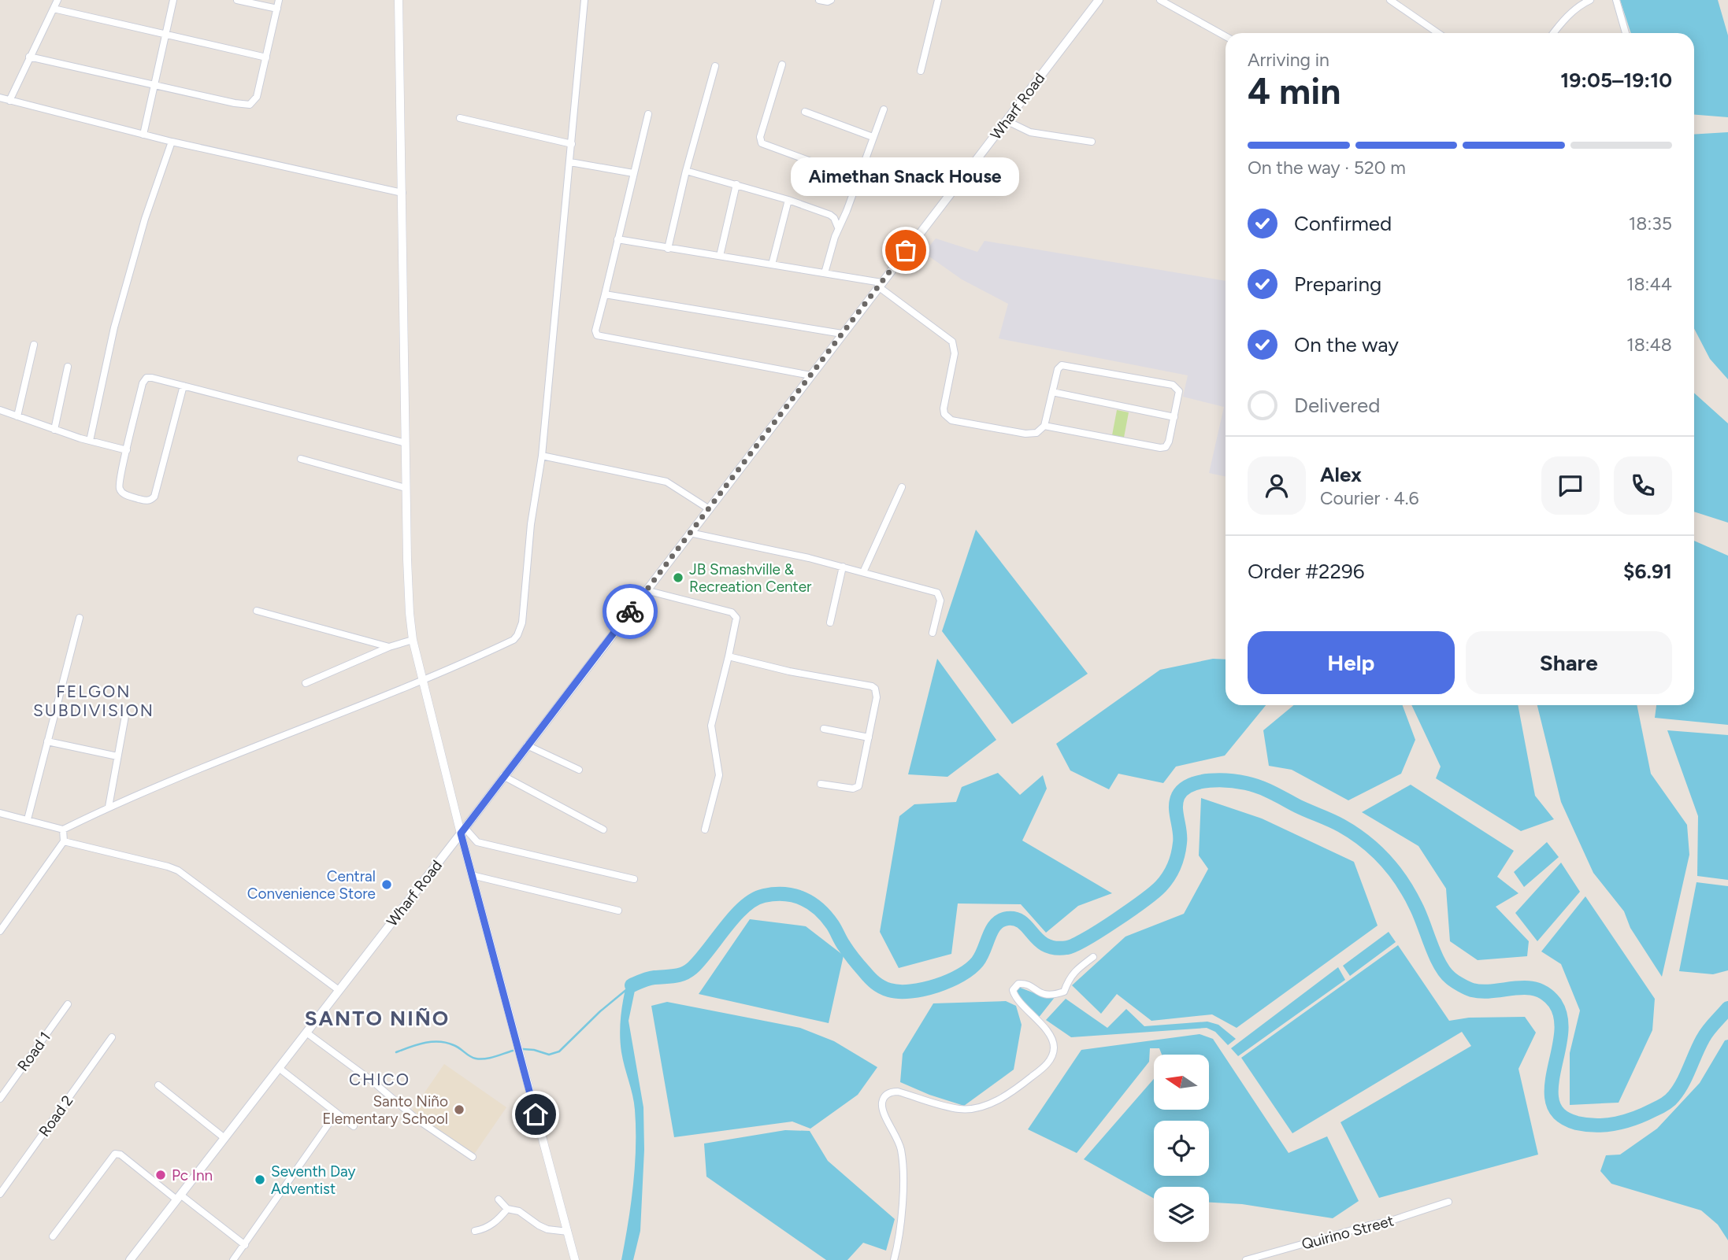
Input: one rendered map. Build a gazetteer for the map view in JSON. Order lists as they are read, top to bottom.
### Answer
{
  "streets": {
    "main road": ["Wharf Road"],
    "street": ["Road 1", "Road 2", "Quirino Street"]
  },
  "districts": ["FELGON SUBDIVISION", "SANTO NIÑO", "CHICO"],
  "places": [
    "Aimethan Snack House",
    "JB Smashville & Recreation Center",
    "Central Convenience Store",
    "Santo Niño Elementary School",
    "Pc Inn",
    "Seventh Day Adventist"
  ],
  "north": "left",
  "page": {
    "heading": ["4 min", "Arriving in", "19:05–19:10"],
    "panel": [
      "Alex",
      "Courier · 4.6",
      "Order #2296",
      "$6.91"
    ],
    "bar": "On the way · 520 m",
    "bubble": "Aimethan Snack House",
    "list": [
      ["Confirmed", "18:35"],
      ["Preparing", "18:44"],
      ["On the way", "18:48"],
      "Delivered"
    ],
    "buttons": ["Help", "Share"]
  }
}
